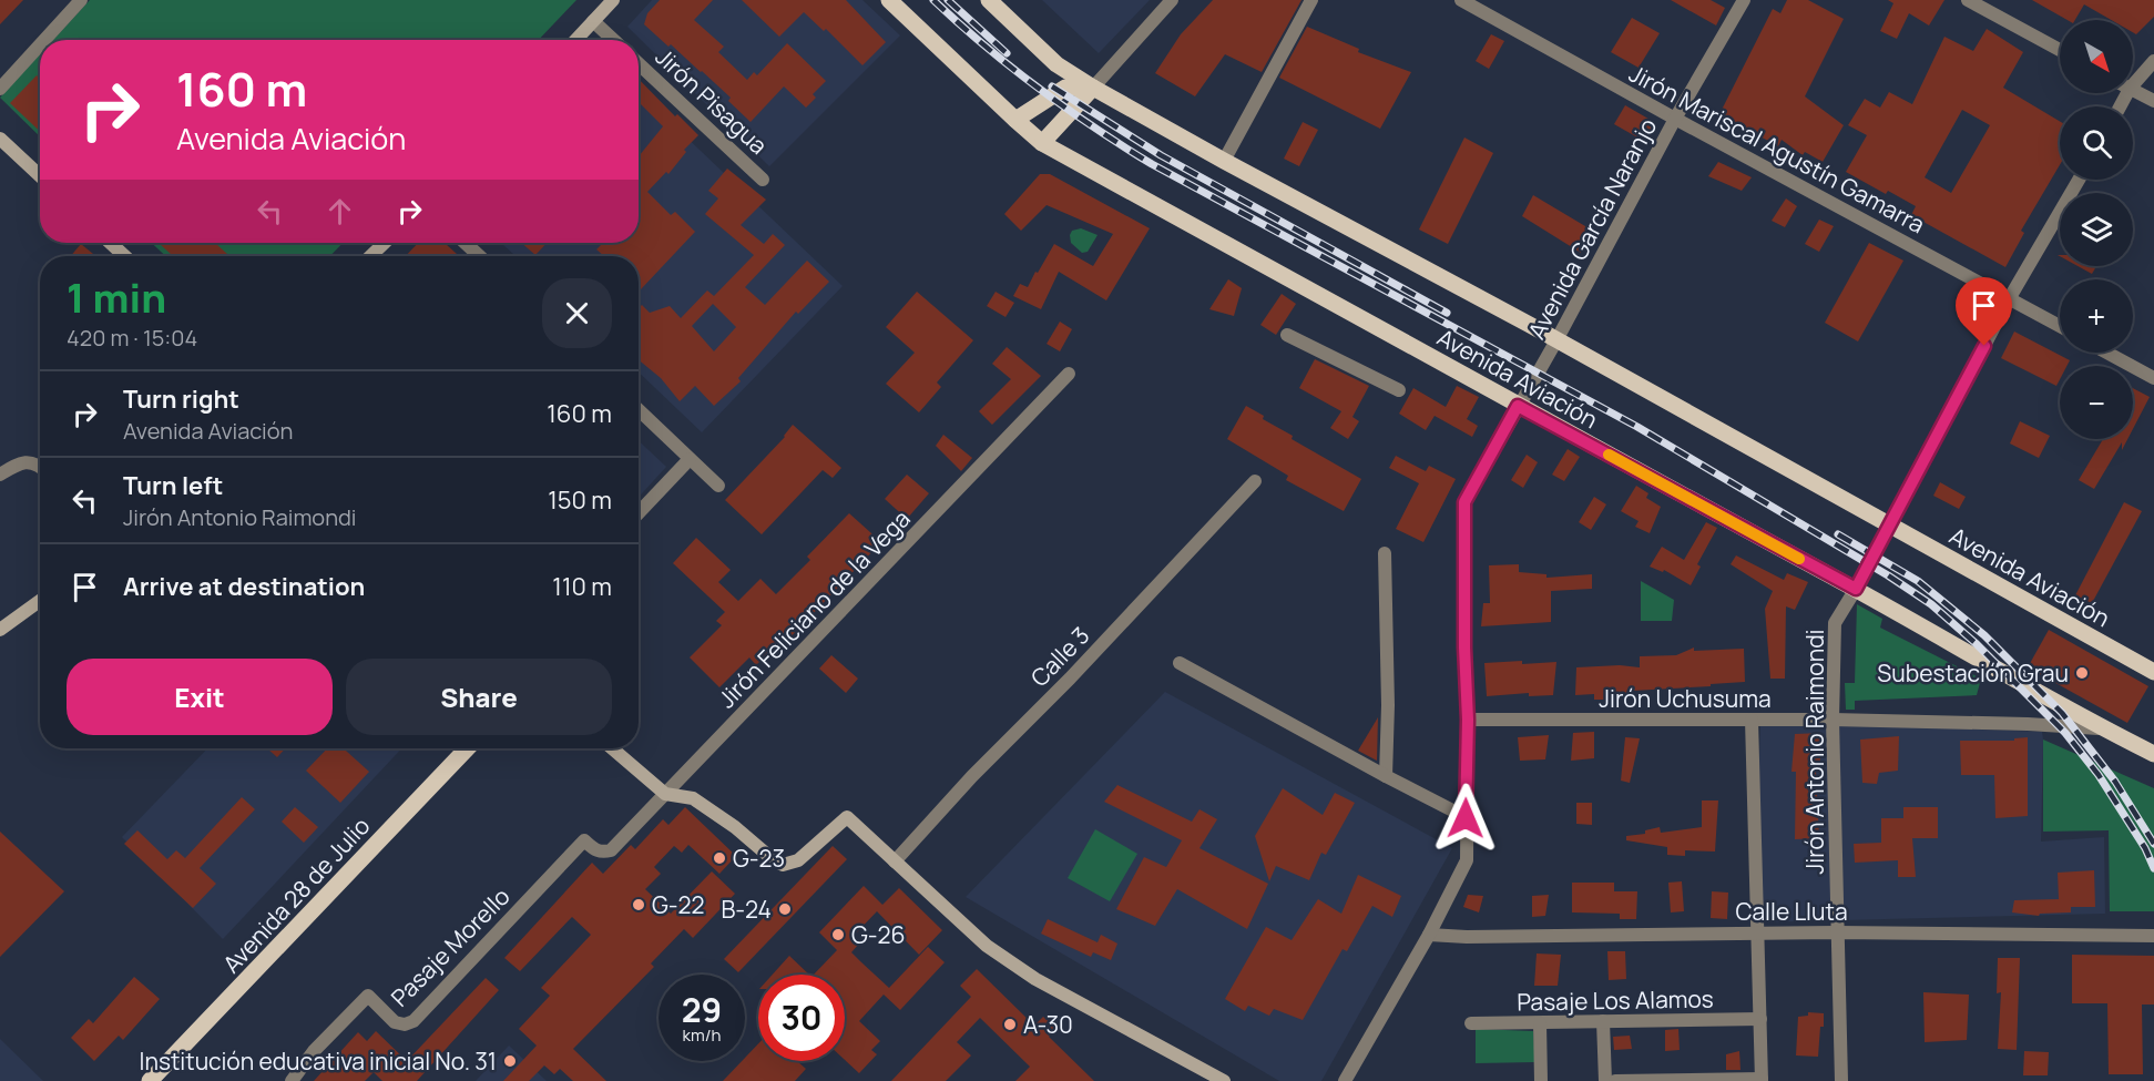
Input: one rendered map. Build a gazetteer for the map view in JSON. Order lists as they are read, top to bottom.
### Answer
{
  "streets": {
    "main road": ["Avenida Aviación", "Avenida 28 de Julio"],
    "street": [
      "Jirón Pisagua",
      "Jirón Mariscal Agustín Gamarra",
      "Avenida García Naranjo",
      "Jirón Feliciano de la Vega",
      "Calle 3",
      "Jirón Uchusuma",
      "Jirón Antonio Raimondi",
      "Calle Lluta",
      "Pasaje Morello",
      "Pasaje Los Alamos"
    ]
  },
  "crossings": [
    ["Jirón Mariscal Agustín Gamarra", "Avenida García Naranjo"],
    ["Jirón Mariscal Agustín Gamarra", "Jirón Antonio Raimondi"],
    ["Avenida García Naranjo", "Avenida Aviación"],
    ["Avenida García Naranjo", "Jirón Uchusuma"],
    ["Avenida García Naranjo", "Calle Lluta"],
    ["Avenida Aviación", "Jirón Uchusuma"],
    ["Avenida Aviación", "Jirón Antonio Raimondi"],
    ["Jirón Feliciano de la Vega", "Pasaje Morello"],
    ["Jirón Uchusuma", "Jirón Antonio Raimondi"],
    ["Jirón Antonio Raimondi", "Calle Lluta"]
  ],
  "places": [
    "Subestación Grau",
    "G-23",
    "G-22",
    "B-24",
    "G-26",
    "A-30",
    "Institución educativa inicial No. 31"
  ],
  "north": "bottom right",
  "page": {
    "map_buttons": ["+", "−"],
    "turn": ["160 m", "Avenida Aviación"],
    "heading": ["1 min", "420 m · 15:04"],
    "list": [
      {
        "name": "Turn right",
        "note": "Avenida Aviación",
        "value": "160 m"
      },
      {
        "name": "Turn left",
        "note": "Jirón Antonio Raimondi",
        "value": "150 m"
      },
      {
        "name": "Arrive at destination",
        "value": "110 m"
      }
    ],
    "buttons": ["Exit", "Share"],
    "speed": "29 km/h",
    "limit": "30"
  }
}
